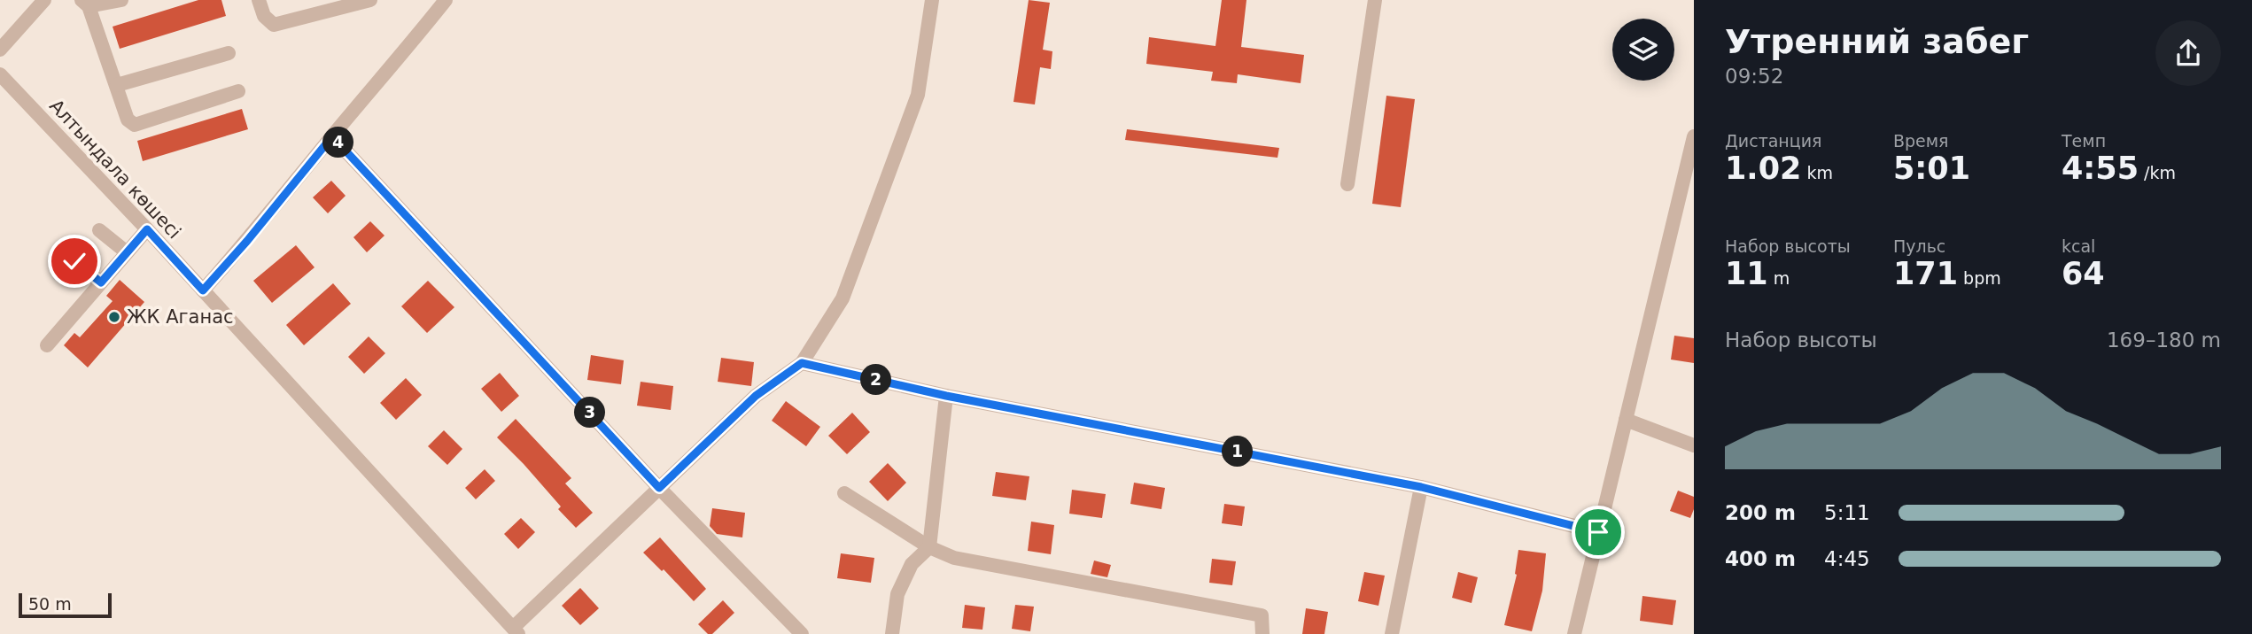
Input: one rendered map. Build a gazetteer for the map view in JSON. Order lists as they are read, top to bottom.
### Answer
{
  "streets": {
    "street": ["Алтындала көшесі"]
  },
  "places": ["ЖК Аганас"],
  "scale_bar": "50 m",
  "page": {
    "heading": ["Утренний забег", "09:52"],
    "stats": [
      ["Дистанция", "1.02 km"],
      ["Время", "5:01"],
      ["Темп", "4:55 /km"],
      ["Набор высоты", "11 m"],
      ["Пульс", "171 bpm"],
      ["kcal", "64"]
    ],
    "pins": [
      "4",
      "2",
      "3",
      "1"
    ],
    "chart": ["Набор высоты", "169–180 m"],
    "list": [
      {
        "name": "200 m",
        "note": "5:11"
      },
      {
        "name": "400 m",
        "note": "4:45"
      }
    ],
    "scale": "50 m"
  }
}
